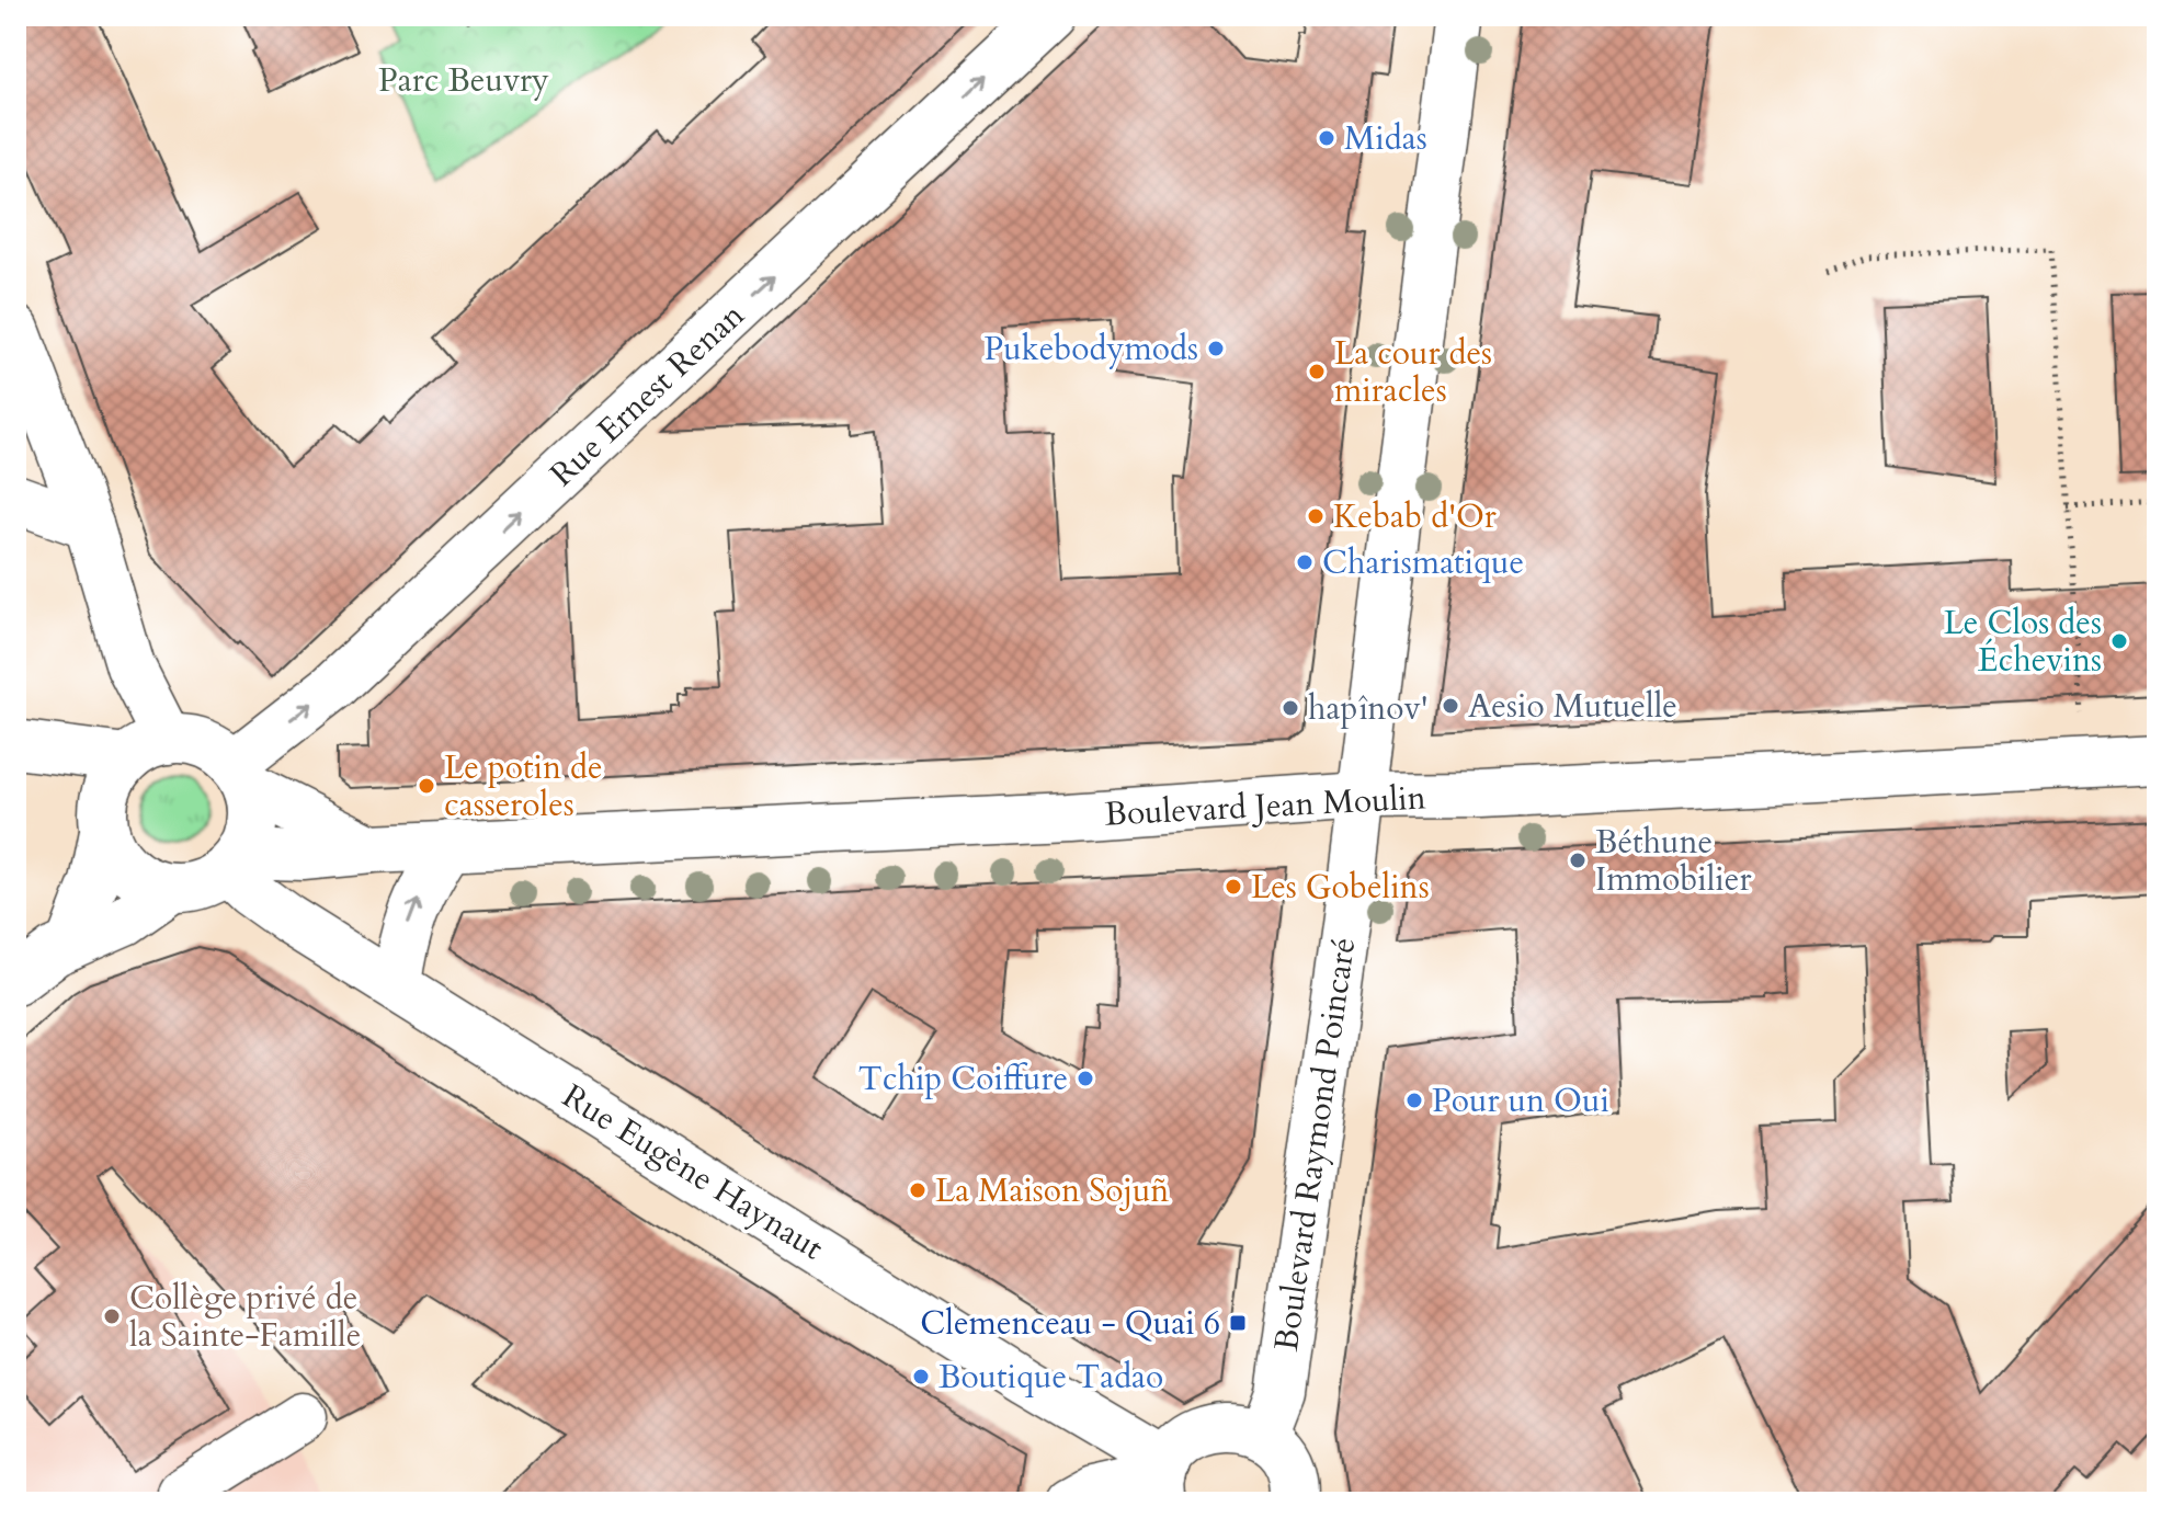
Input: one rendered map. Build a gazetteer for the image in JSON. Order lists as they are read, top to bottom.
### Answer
{
  "streets": {
    "street": [
      "Rue Ernest Renan",
      "Boulevard Jean Moulin",
      "Boulevard Raymond Poincaré",
      "Rue Eugène Haynaut"
    ]
  },
  "crossings": [
    ["Rue Ernest Renan", "Boulevard Jean Moulin"],
    ["Rue Ernest Renan", "Rue Eugène Haynaut"],
    ["Boulevard Jean Moulin", "Boulevard Raymond Poincaré"],
    ["Boulevard Jean Moulin", "Rue Eugène Haynaut"]
  ],
  "one_way": ["Rue Ernest Renan"],
  "parks": ["Parc Beuvry"],
  "places": {
    "other": [
      "Midas",
      "Pukebodymods",
      "La cour des miracles",
      "Kebab d'Or",
      "Charismatique",
      "Le Clos des Échevins",
      "Aesio Mutuelle",
      "hapînov'",
      "Le potin de casseroles",
      "Béthune Immobilier",
      "Les Gobelins",
      "Tchip Coiffure",
      "Pour un Oui",
      "La Maison Sojuñ",
      "Collège privé de la Sainte-Famille",
      "Boutique Tadao"
    ],
    "transit": ["Clemenceau - Quai 6"]
  }
}
